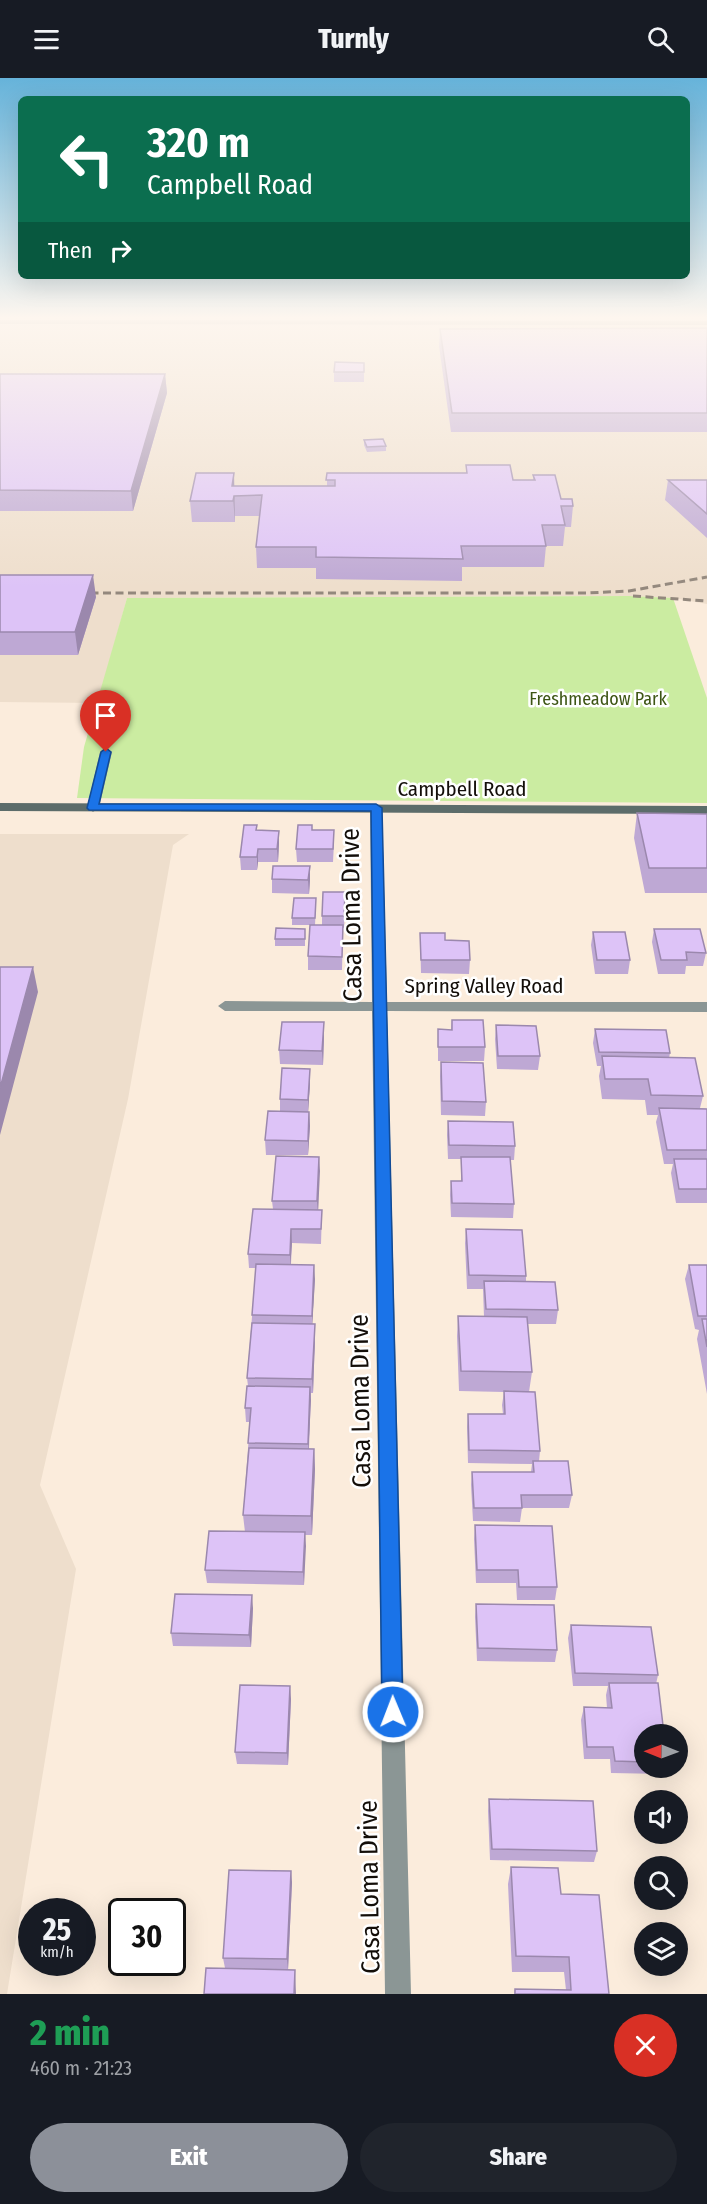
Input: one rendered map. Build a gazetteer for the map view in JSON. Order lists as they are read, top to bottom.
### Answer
{
  "streets": {
    "main road": ["Campbell Road"],
    "street": ["Casa Loma Drive", "Spring Valley Road"]
  },
  "crossings": [
    ["Campbell Road", "Casa Loma Drive"],
    ["Casa Loma Drive", "Spring Valley Road"]
  ],
  "parks": ["Freshmeadow Park"],
  "north": "left",
  "page": {
    "header": "Turnly",
    "turn": ["320 m", "Campbell Road"],
    "then": "Then",
    "speed": "25 km/h",
    "limit": "30",
    "heading": ["2 min", "460 m · 21:23"],
    "buttons": ["Exit", "Share"]
  }
}
